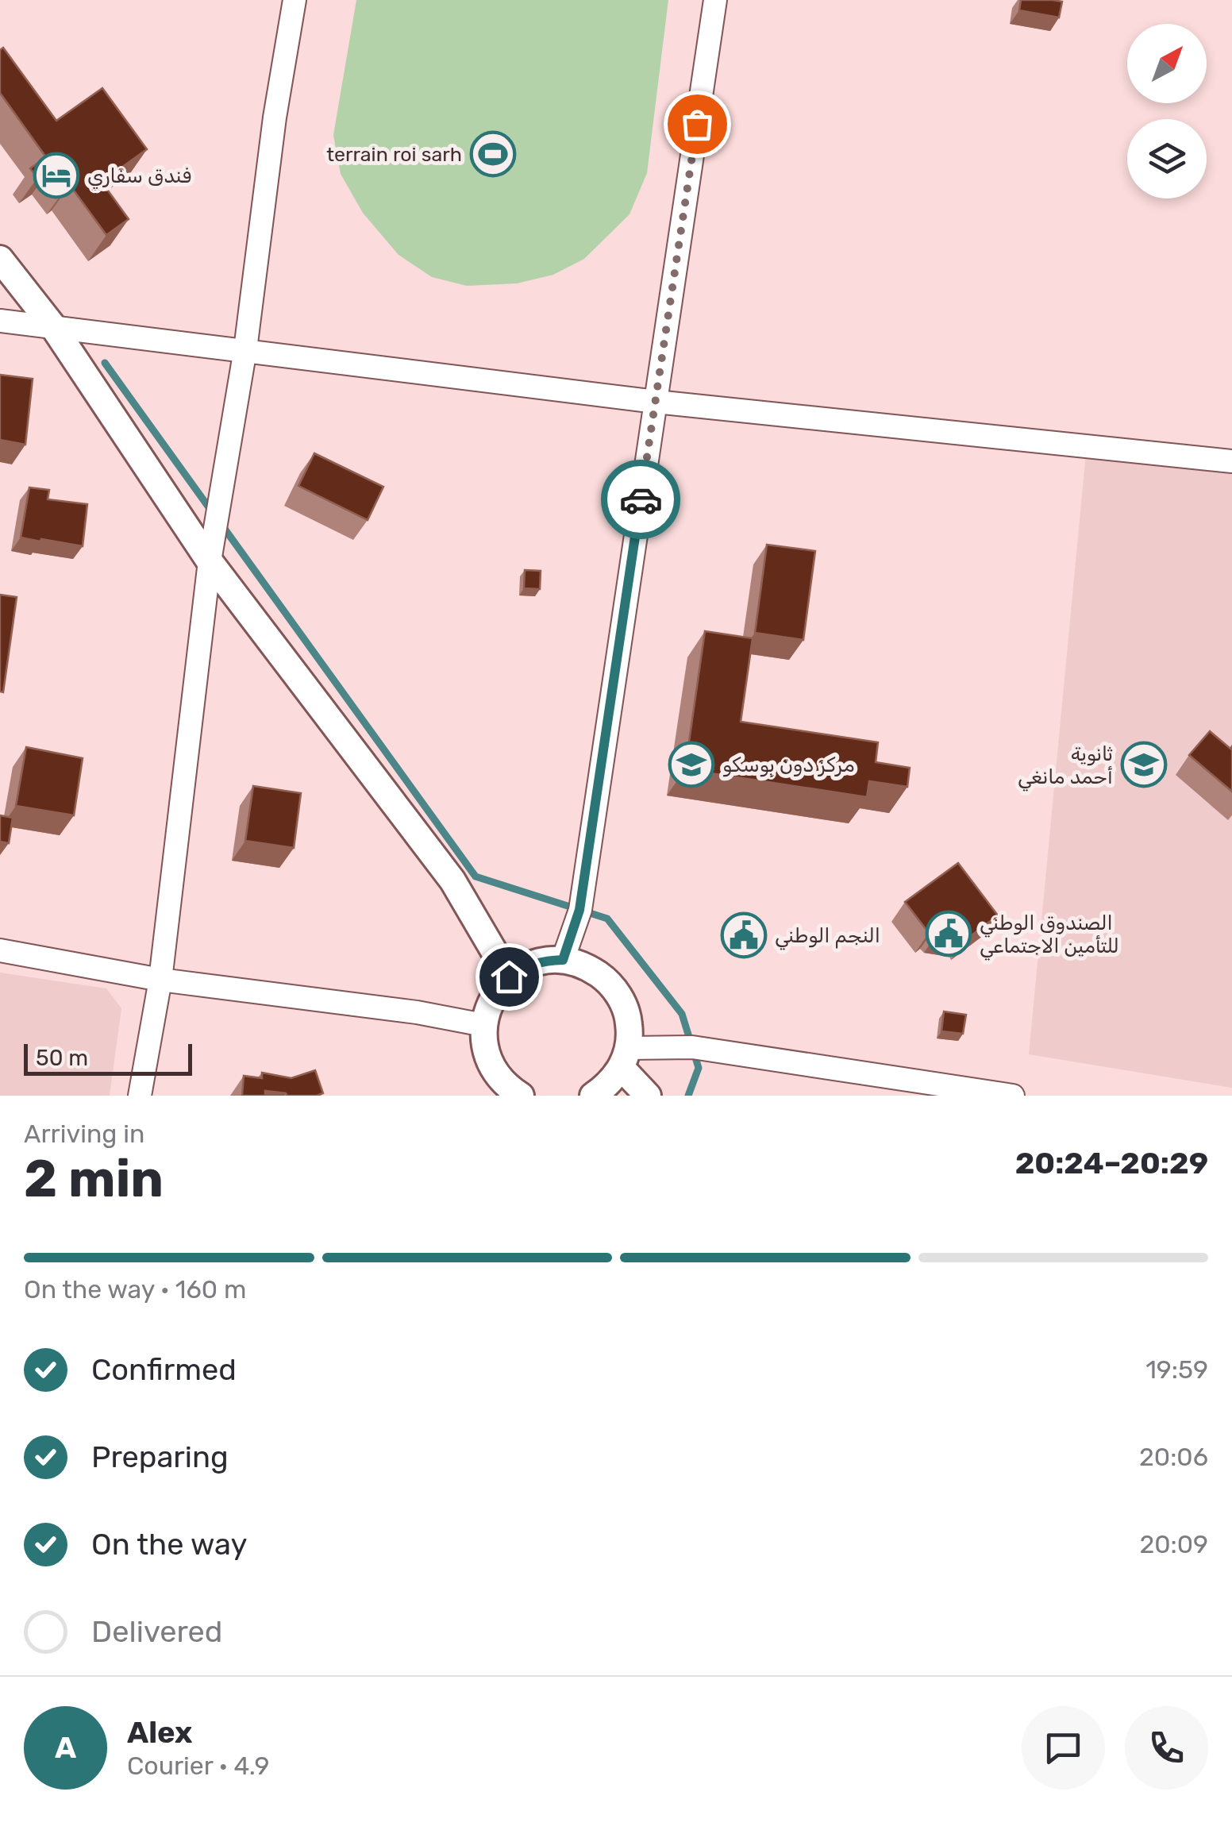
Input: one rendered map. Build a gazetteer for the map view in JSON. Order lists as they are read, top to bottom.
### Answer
{
  "places": {
    "sports": ["terrain roi sarh"],
    "hotel": ["فندق سفاري"],
    "school or university": ["مركز دون بوسكو", "ثانوية أحمد مانغي"],
    "public building": ["الصندوق الوطني للتأمين الاجتماعي", "النجم الوطني"]
  },
  "scale_bar": "50 m",
  "north": "top right",
  "page": {
    "scale": "50 m",
    "heading": ["2 min", "Arriving in", "20:24–20:29"],
    "panel": ["Alex", "Courier · 4.9"],
    "bar": "On the way · 160 m",
    "list": [
      ["Confirmed", "19:59"],
      ["Preparing", "20:06"],
      ["On the way", "20:09"],
      "Delivered"
    ],
    "round": "A"
  }
}
